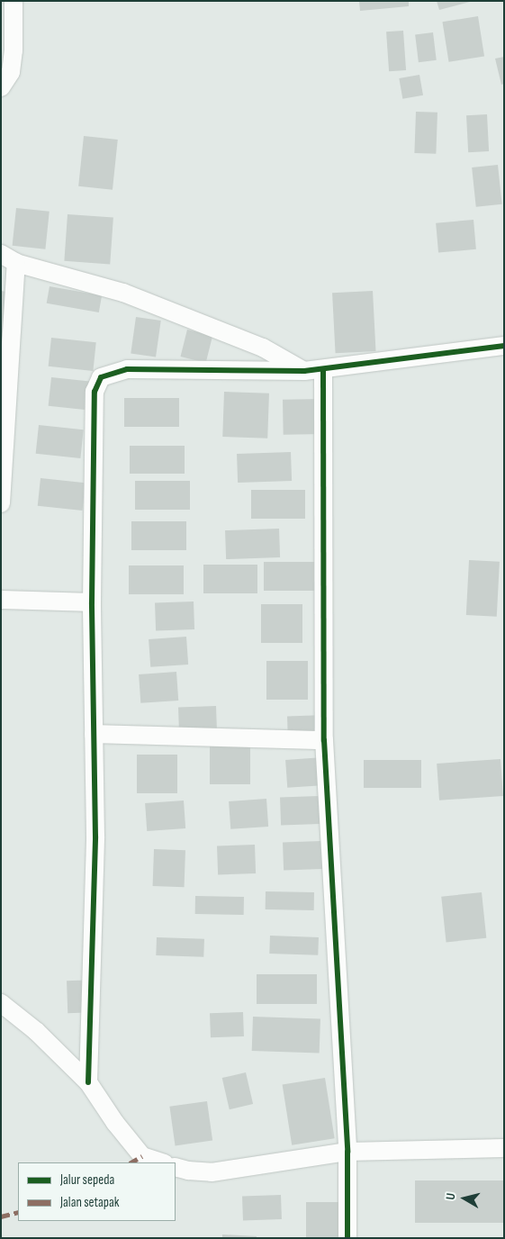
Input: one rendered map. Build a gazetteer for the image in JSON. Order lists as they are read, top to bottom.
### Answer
{
  "legend": ["Jalur sepeda", "Jalan setapak"],
  "north": "left"
}
